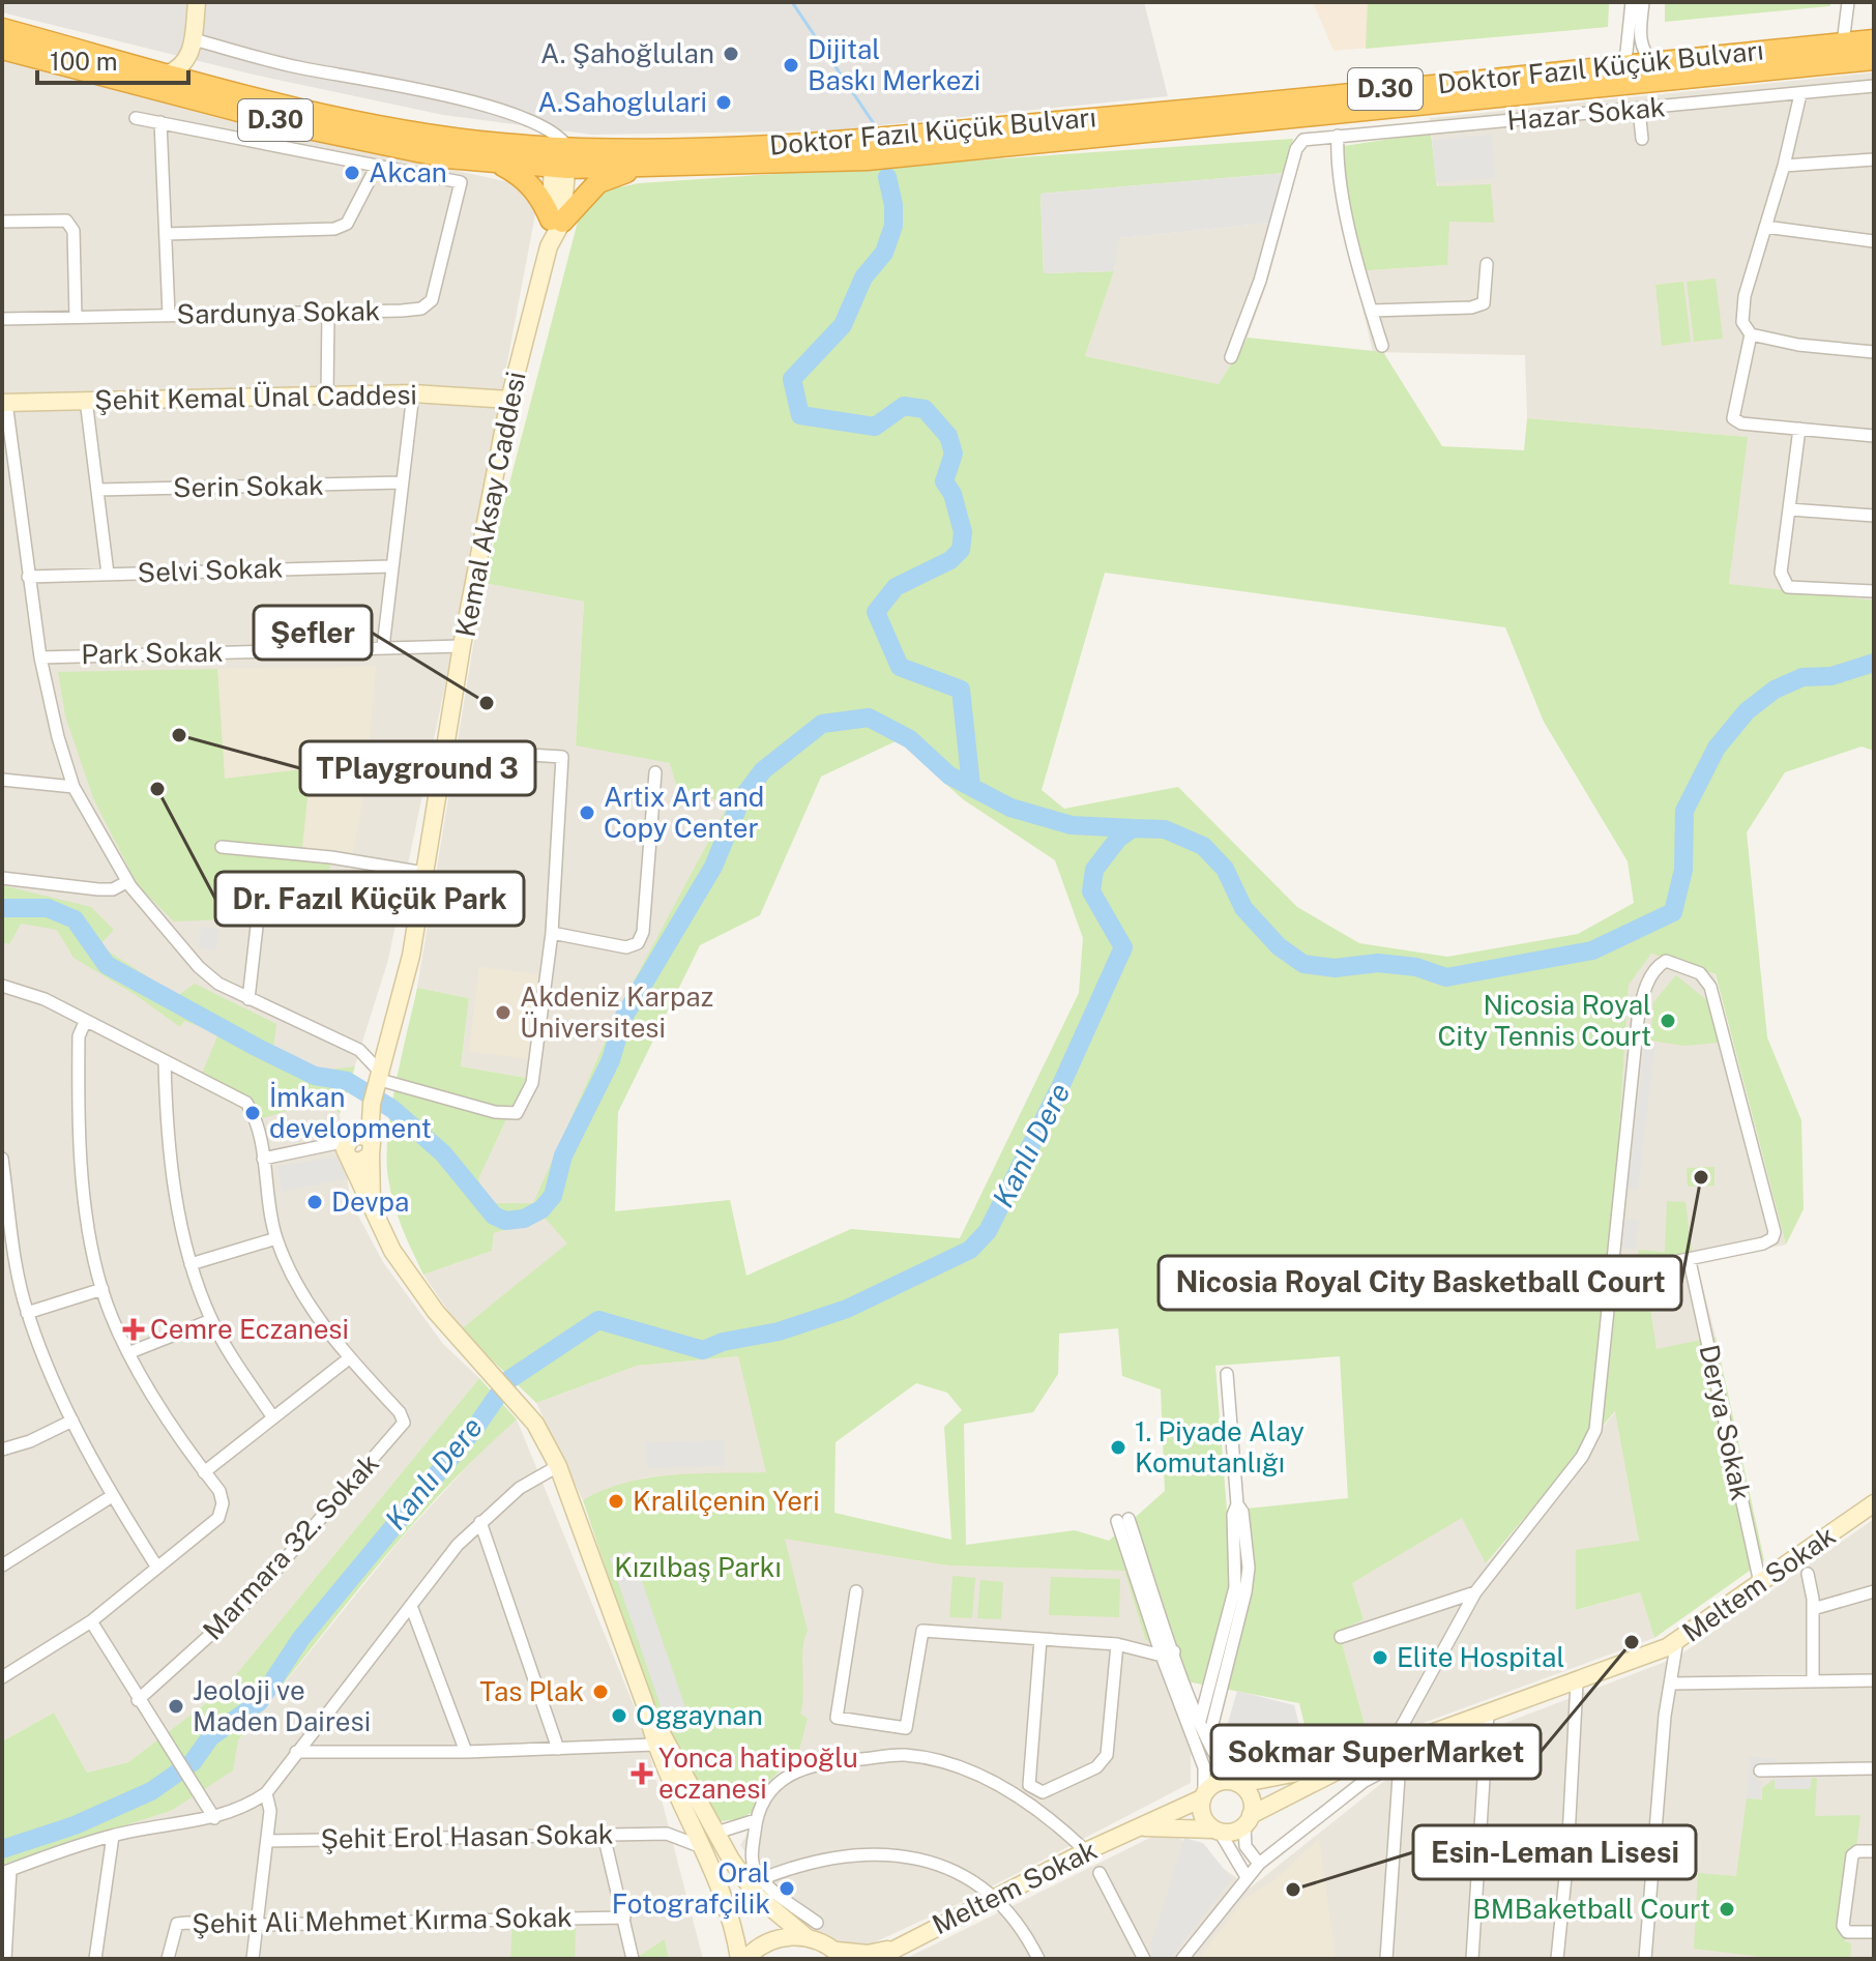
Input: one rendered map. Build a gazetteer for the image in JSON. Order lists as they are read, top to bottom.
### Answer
{
  "streets": {
    "highway": ["Doktor Fazıl Küçük Bulvarı", "D.30"],
    "main road": ["Şehit Kemal Ünal Caddesi", "Kemal Aksay Caddesi", "Meltem Sokak"],
    "street": [
      "Hazar Sokak",
      "Sardunya Sokak",
      "Serin Sokak",
      "Selvi Sokak",
      "Park Sokak",
      "Derya Sokak",
      "Marmara 32. Sokak",
      "Şehit Erol Hasan Sokak",
      "Şehit Ali Mehmet Kırma Sokak"
    ]
  },
  "crossings": [
    ["Doktor Fazıl Küçük Bulvarı", "Kemal Aksay Caddesi"],
    ["Şehit Kemal Ünal Caddesi", "Kemal Aksay Caddesi"],
    ["Kemal Aksay Caddesi", "Park Sokak"],
    ["Derya Sokak", "Meltem Sokak"]
  ],
  "water": ["Kanlı Dere"],
  "parks": ["Kızılbaş Parkı"],
  "places": {
    "other": [
      "A. Şahoğlulan",
      "Dijital Baskı Merkezi",
      "A.Sahoglulari",
      "Akcan",
      "Şefler",
      "TPlayground 3",
      "Dr. Fazıl Küçük Park",
      "Artix Art and Copy Center",
      "Akdeniz Karpaz Üniversitesi",
      "Nicosia Royal City Tennis Court",
      "İmkan development",
      "Nicosia Royal City Basketball Court",
      "Devpa",
      "1. Piyade Alay Komutanlığı",
      "Kralilçenin Yeri",
      "Sokmar SuperMarket",
      "Elite Hospital",
      "Tas Plak",
      "Jeoloji ve Maden Dairesi",
      "Oggaynan",
      "Oral Fotografçilik",
      "Esin-Leman Lisesi",
      "BMBaketball Court"
    ],
    "health": ["Cemre Eczanesi", "Yonca hatipoğlu eczanesi"]
  },
  "scale_bar": "100 m"
}
